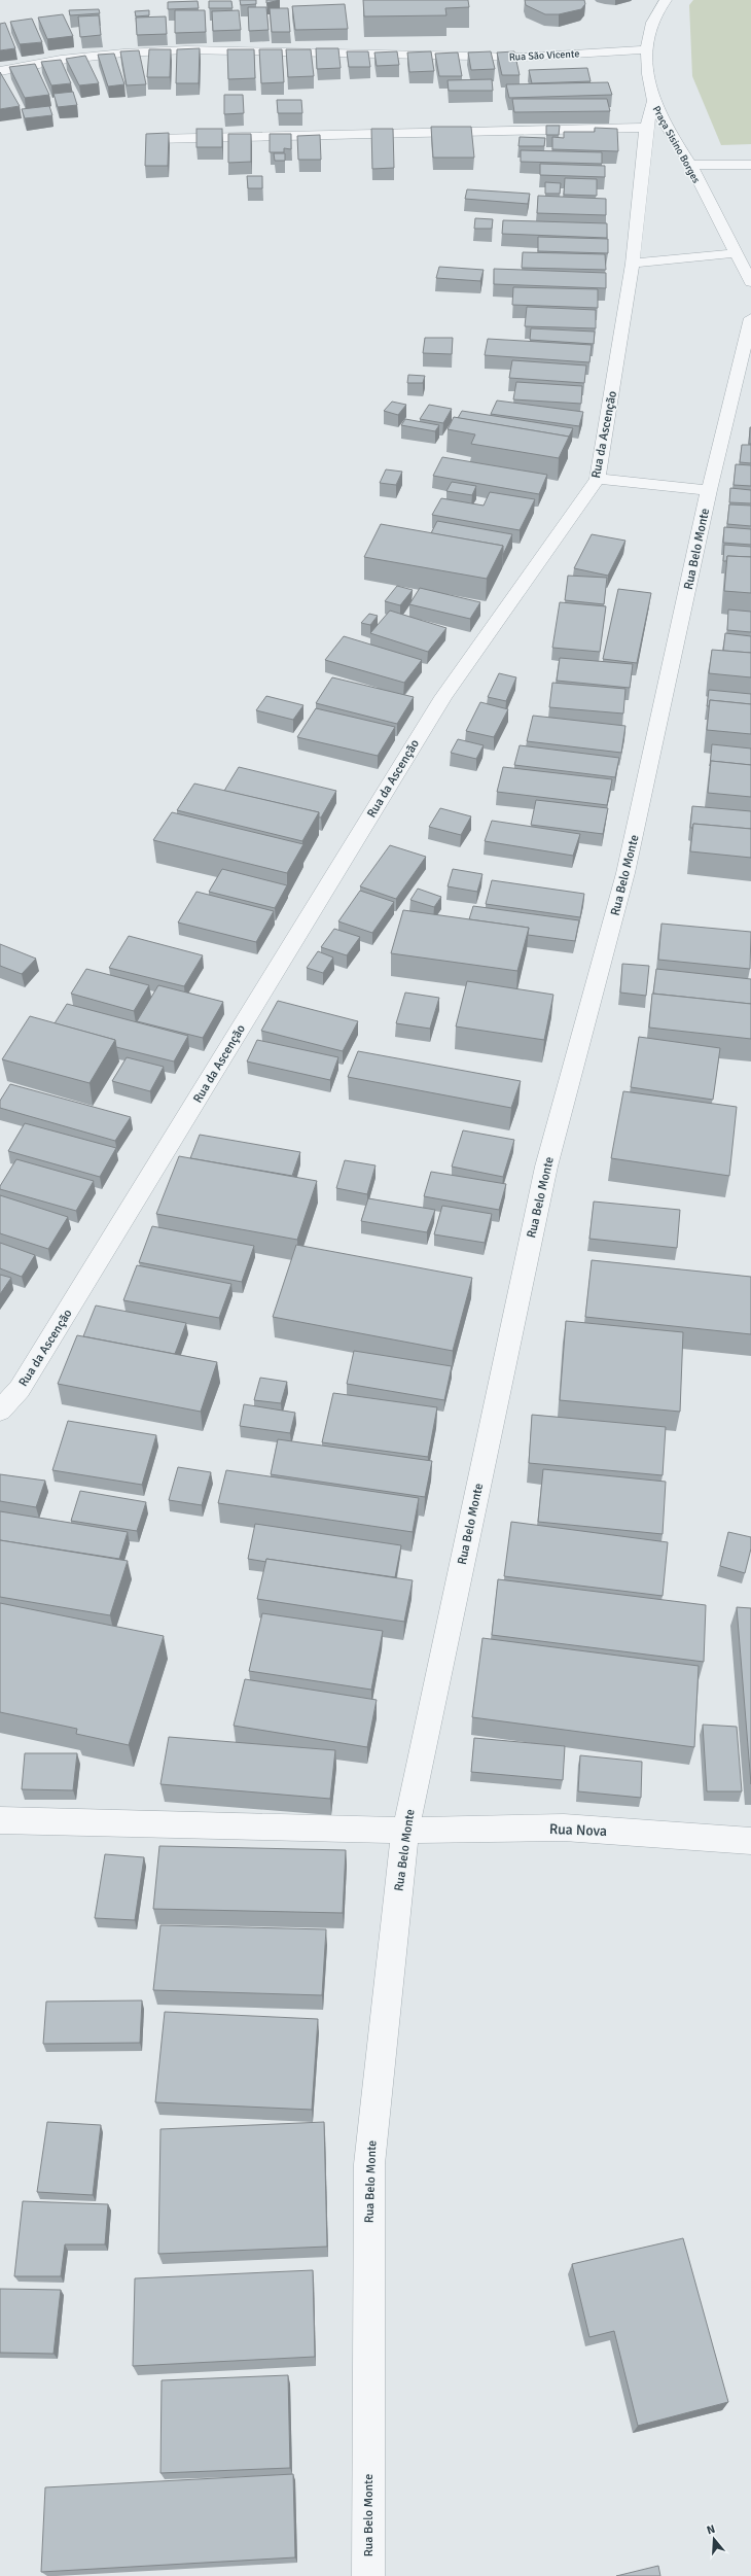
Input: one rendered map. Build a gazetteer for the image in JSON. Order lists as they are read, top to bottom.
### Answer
{
  "streets": {
    "street": [
      "Rua São Vicente",
      "Praça Sisino Borges",
      "Rua da Ascenção",
      "Rua Belo Monte",
      "Rua Nova"
    ]
  },
  "crossings": [
    ["Rua São Vicente", "Praça Sisino Borges"],
    ["Praça Sisino Borges", "Rua da Ascenção"],
    ["Rua Belo Monte", "Rua Nova"]
  ],
  "north": "top"
}
